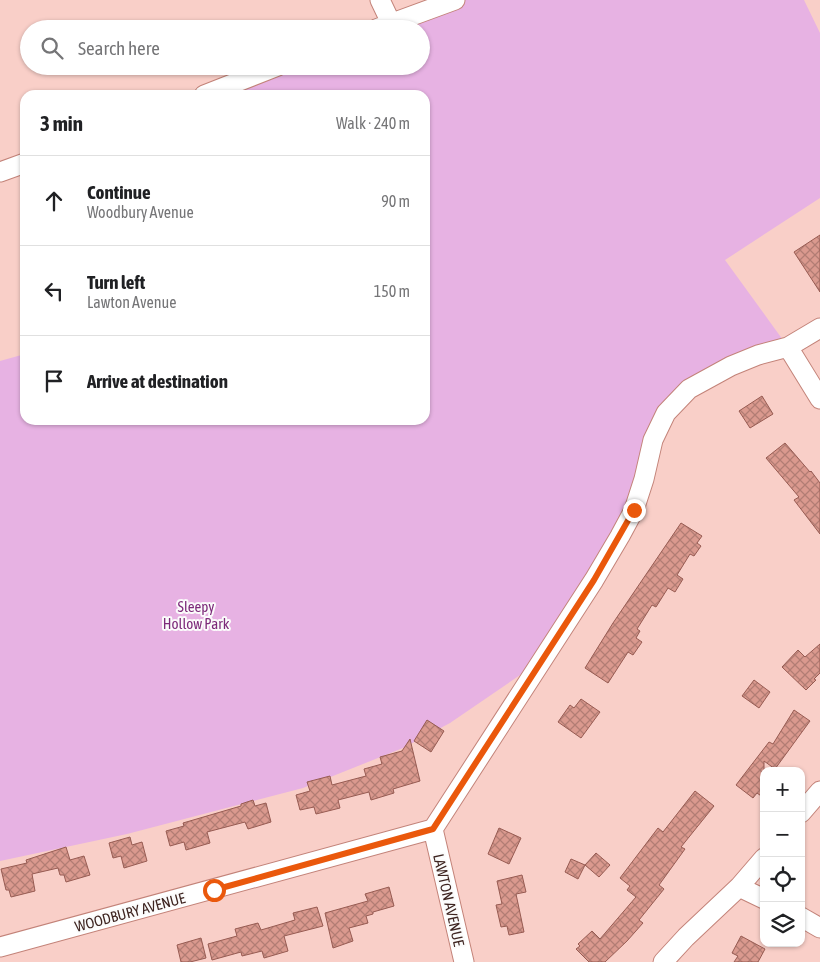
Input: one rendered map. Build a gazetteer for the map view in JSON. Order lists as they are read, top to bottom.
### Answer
{
  "streets": {
    "street": ["LAWTON AVENUE", "WOODBURY AVENUE"]
  },
  "crossings": [
    ["LAWTON AVENUE", "WOODBURY AVENUE"]
  ],
  "parks": ["Sleepy Hollow Park"],
  "page": {
    "search": "Search here",
    "heading": ["3 min", "Walk · 240 m"],
    "list": [
      ["Continue", "Woodbury Avenue", "90 m"],
      ["Turn left", "Lawton Avenue", "150 m"],
      "Arrive at destination"
    ],
    "map_buttons": ["+", "−"]
  }
}
